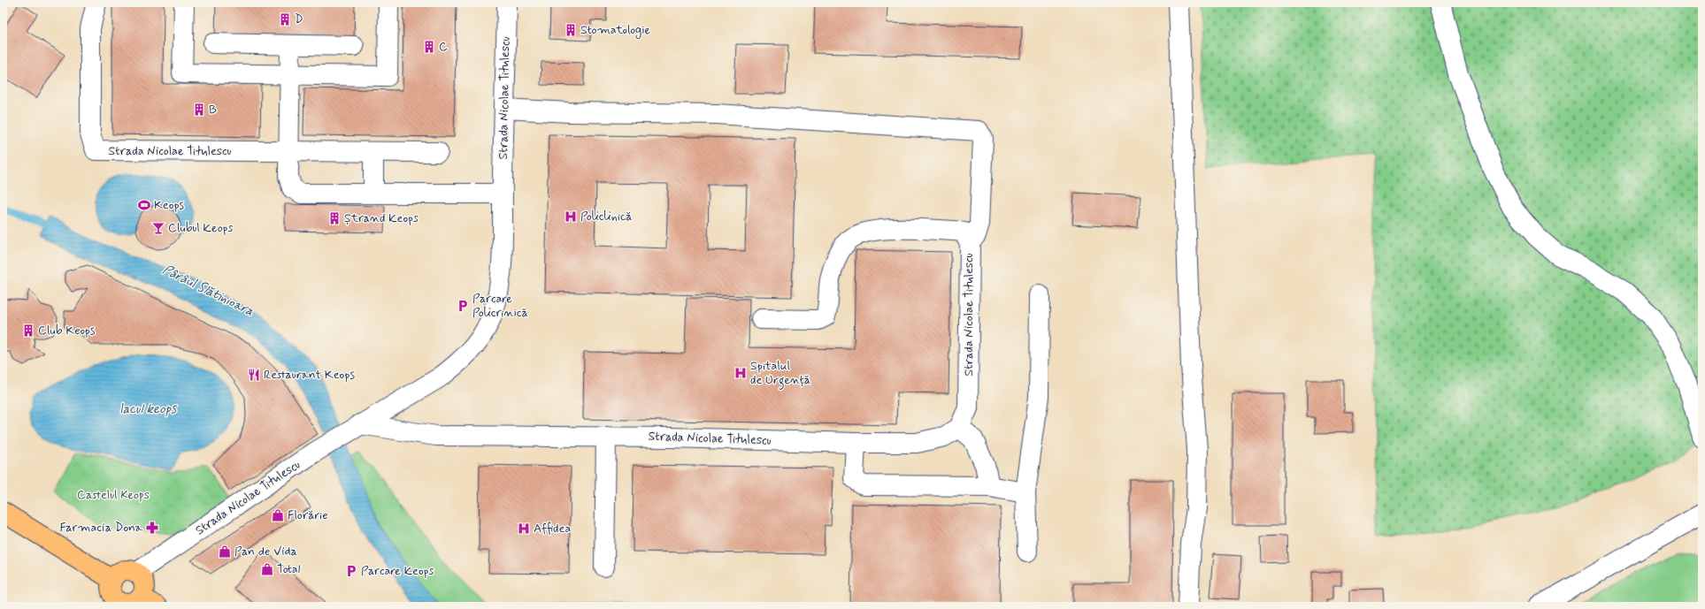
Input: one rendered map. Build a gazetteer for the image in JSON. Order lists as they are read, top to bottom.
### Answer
{
  "streets": {
    "street": ["Strada Nicolae Titulescu"]
  },
  "water": ["Pârâul Slătinioara", "lacul keops"],
  "parks": ["Castelul Keops"],
  "places": {
    "building": [
      "D",
      "Stomatologie",
      "C",
      "B",
      "Ștrand Keops",
      "Club Keops"
    ],
    "sports": ["Keops"],
    "hospital": ["Policlinică", "Spitalul de Urgență", "Affidea"],
    "bar": ["Clubul Keops"],
    "parking": ["Parcare Policrinică", "Parcare Keops"],
    "restaurant": ["Restaurant Keops"],
    "shop": ["Florărie", "Pan de Vida", "Total"],
    "pharmacy": ["Farmacia Dona"]
  }
}
